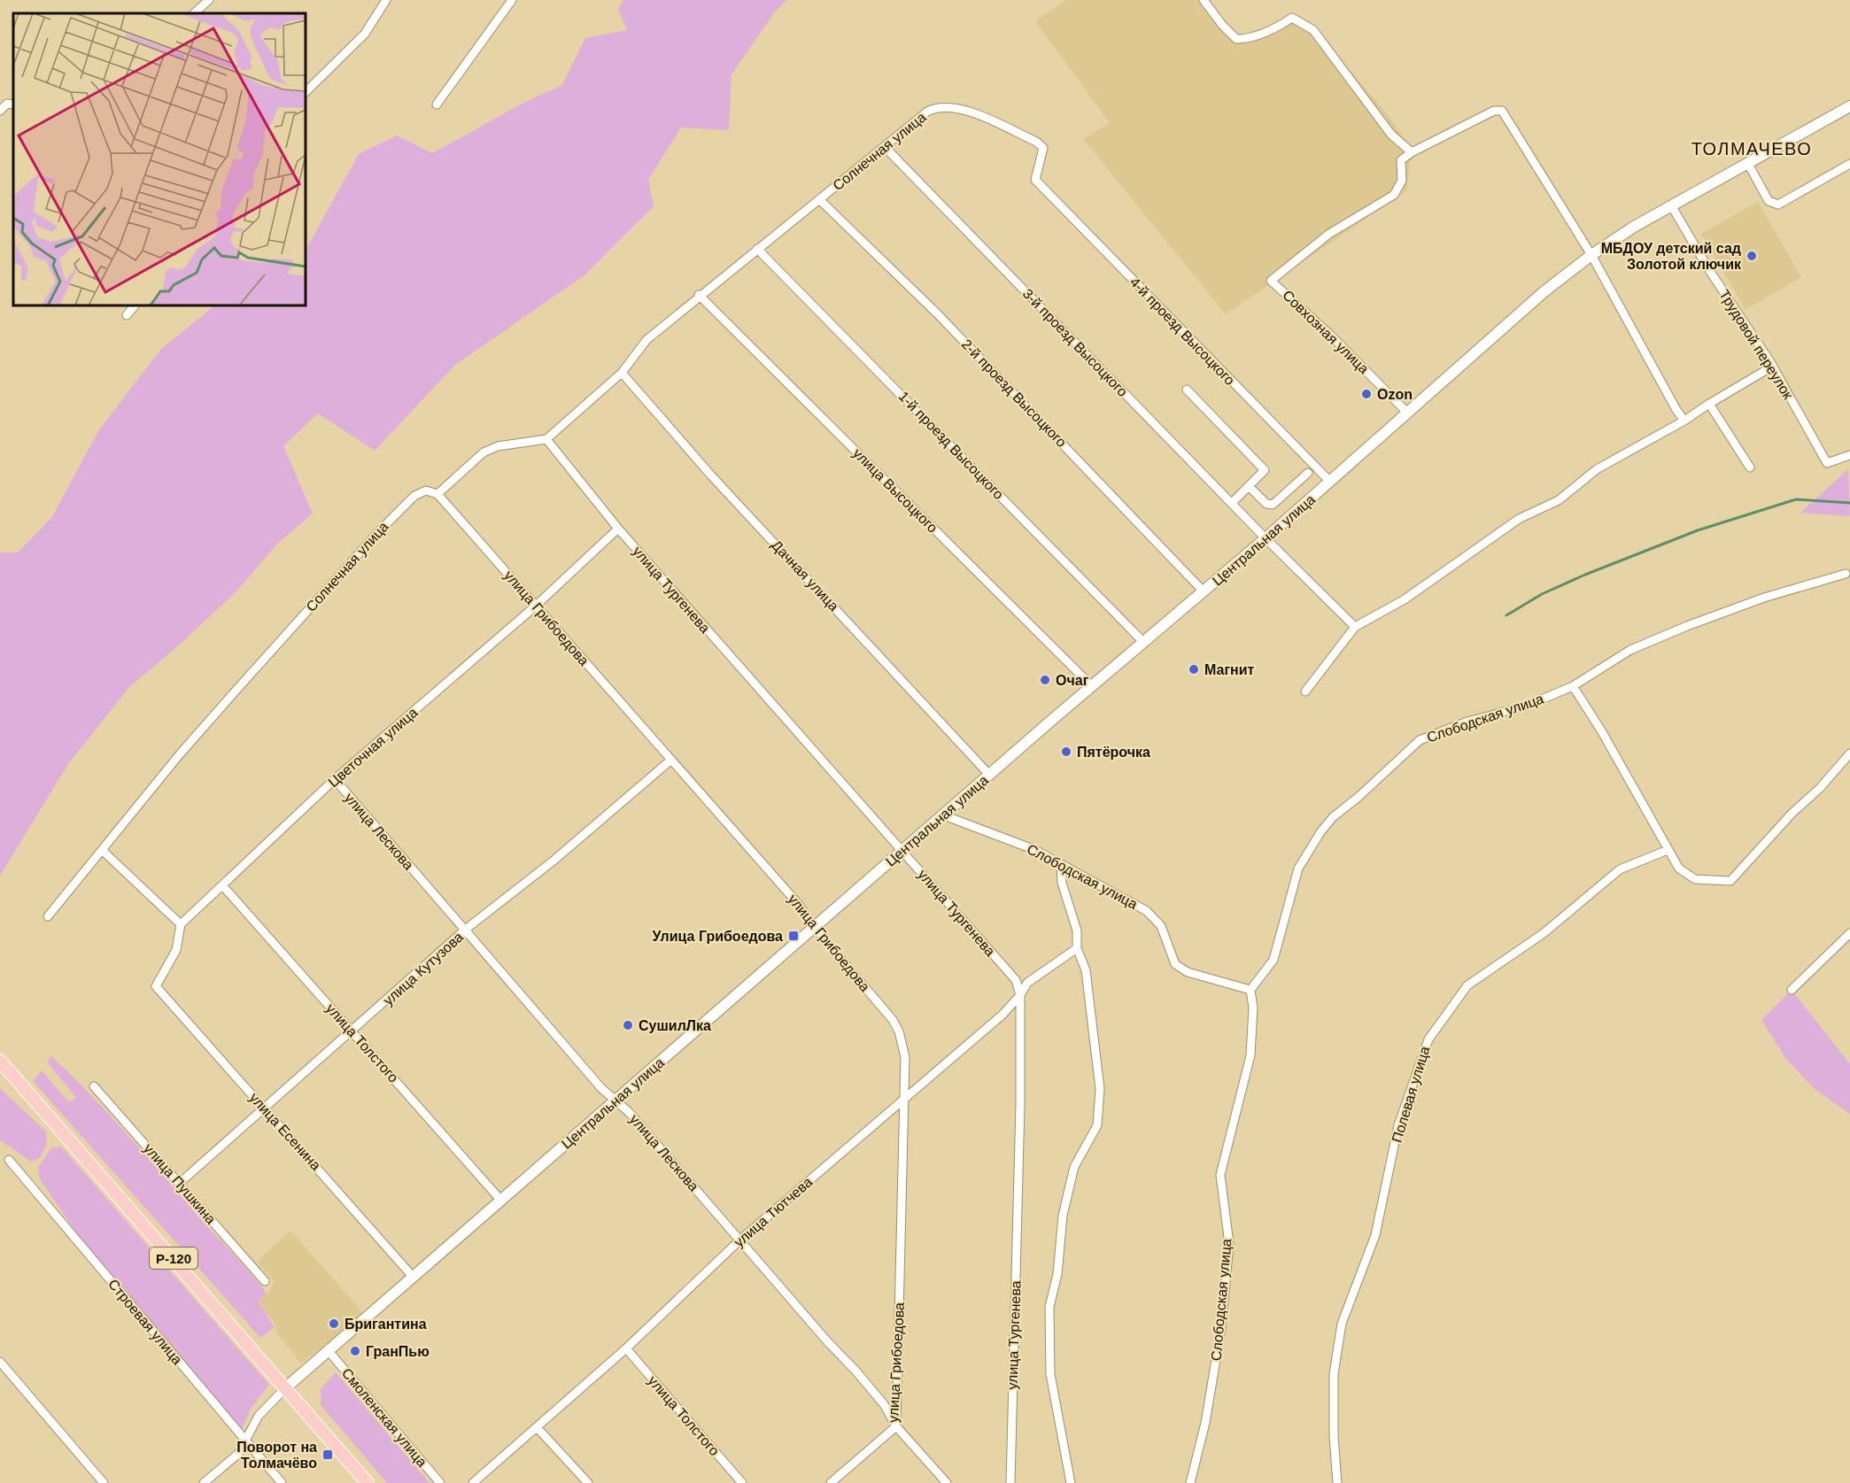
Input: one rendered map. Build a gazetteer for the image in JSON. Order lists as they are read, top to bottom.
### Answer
{
  "streets": {
    "main road": ["Р-120"],
    "street": [
      "Солнечная улица",
      "4-й проезд Высоцкого",
      "Совхозная улица",
      "3-й проезд Высоцкого",
      "Трудовой переулок",
      "2-й проезд Высоцкого",
      "1-й проезд Высоцкого",
      "улица Высоцкого",
      "Центральная улица",
      "Дачная улица",
      "улица Тургенева",
      "улица Грибоедова",
      "Слободская улица",
      "Цветочная улица",
      "улица Лескова",
      "улица Кутузова",
      "улица Толстого",
      "Полевая улица",
      "улица Есенина",
      "улица Пушкина",
      "улица Тютчева",
      "Строевая улица",
      "Смоленская улица"
    ]
  },
  "crossings": [
    ["Солнечная улица", "4-й проезд Высоцкого"],
    ["Солнечная улица", "3-й проезд Высоцкого"],
    ["Солнечная улица", "2-й проезд Высоцкого"],
    ["Солнечная улица", "1-й проезд Высоцкого"],
    ["Солнечная улица", "улица Высоцкого"],
    ["Солнечная улица", "улица Грибоедова"],
    ["4-й проезд Высоцкого", "Центральная улица"],
    ["Совхозная улица", "Центральная улица"],
    ["3-й проезд Высоцкого", "Центральная улица"],
    ["Трудовой переулок", "Центральная улица"],
    ["2-й проезд Высоцкого", "Центральная улица"],
    ["1-й проезд Высоцкого", "Центральная улица"],
    ["улица Высоцкого", "Центральная улица"],
    ["Центральная улица", "Дачная улица"],
    ["Центральная улица", "улица Тургенева"],
    ["Центральная улица", "улица Грибоедова"],
    ["Центральная улица", "Слободская улица"],
    ["Центральная улица", "улица Лескова"],
    ["Центральная улица", "улица Толстого"],
    ["Центральная улица", "улица Есенина"],
    ["Центральная улица", "Р-120"],
    ["Центральная улица", "Смоленская улица"],
    ["улица Тургенева", "Цветочная улица"],
    ["улица Тургенева", "улица Тютчева"],
    ["улица Грибоедова", "Цветочная улица"],
    ["улица Грибоедова", "улица Лескова"],
    ["улица Грибоедова", "улица Кутузова"],
    ["улица Грибоедова", "улица Тютчева"],
    ["Цветочная улица", "улица Лескова"],
    ["Цветочная улица", "улица Толстого"],
    ["Цветочная улица", "улица Есенина"],
    ["улица Лескова", "улица Кутузова"],
    ["улица Лескова", "улица Тютчева"],
    ["улица Кутузова", "улица Толстого"],
    ["улица Кутузова", "улица Есенина"],
    ["улица Кутузова", "улица Пушкина"],
    ["улица Толстого", "улица Тютчева"]
  ],
  "districts": ["ТОЛМАЧЕВО"],
  "places": {
    "other": [
      "МБДОУ детский сад Золотой ключик",
      "Ozon",
      "Магнит",
      "Очаг",
      "Пятёрочка",
      "СушилЛка",
      "Бригантина",
      "ГранПью"
    ],
    "transit": ["Улица Грибоедова", "Поворот на Толмачёво"]
  }
}
